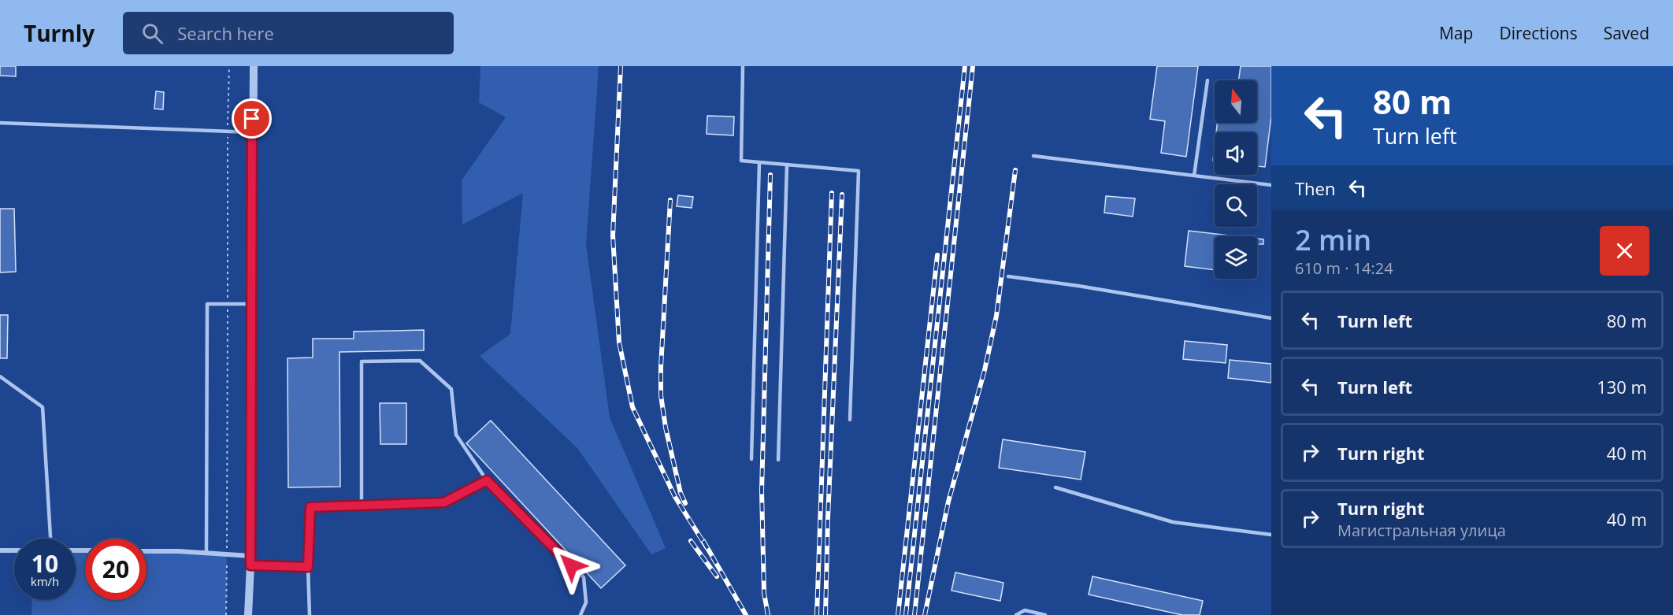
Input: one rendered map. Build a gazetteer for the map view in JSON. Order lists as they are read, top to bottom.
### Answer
{
  "north": "top",
  "page": {
    "header": "Turnly",
    "search": "Search here",
    "nav": ["Map", "Directions", "Saved"],
    "turn": ["80 m", "Turn left"],
    "then": "Then",
    "heading": ["2 min", "610 m · 14:24"],
    "list": [
      {
        "name": "Turn left",
        "value": "80 m"
      },
      {
        "name": "Turn left",
        "value": "130 m"
      },
      {
        "name": "Turn right",
        "value": "40 m"
      },
      {
        "name": "Turn right",
        "note": "Магистральная улица",
        "value": "40 m"
      }
    ],
    "speed": "10 km/h",
    "limit": "20"
  }
}
